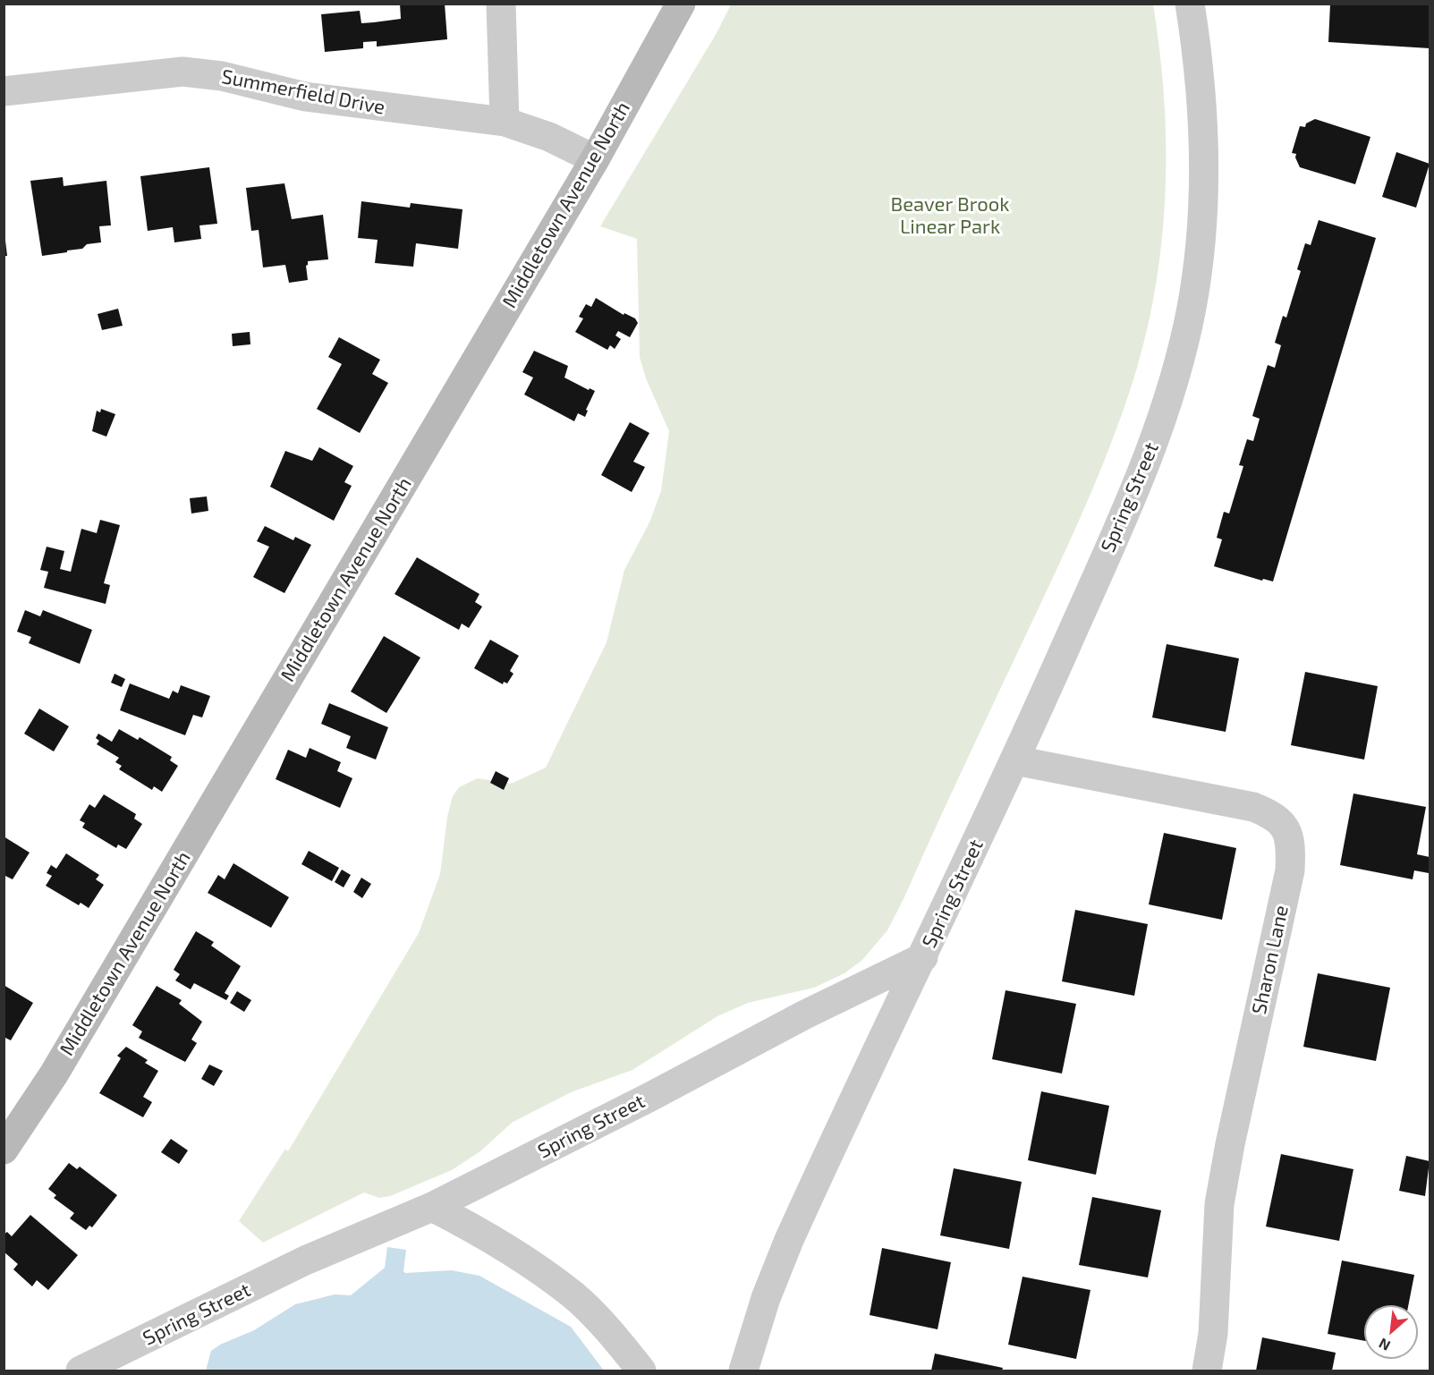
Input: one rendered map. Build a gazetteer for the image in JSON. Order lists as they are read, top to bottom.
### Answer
{
  "streets": {
    "street": [
      "Summerfield Drive",
      "Middletown Avenue North",
      "Spring Street",
      "Sharon Lane"
    ]
  },
  "crossings": [
    ["Summerfield Drive", "Middletown Avenue North"],
    ["Spring Street", "Sharon Lane"]
  ],
  "parks": ["Beaver Brook Linear Park"],
  "north": "bottom left"
}
